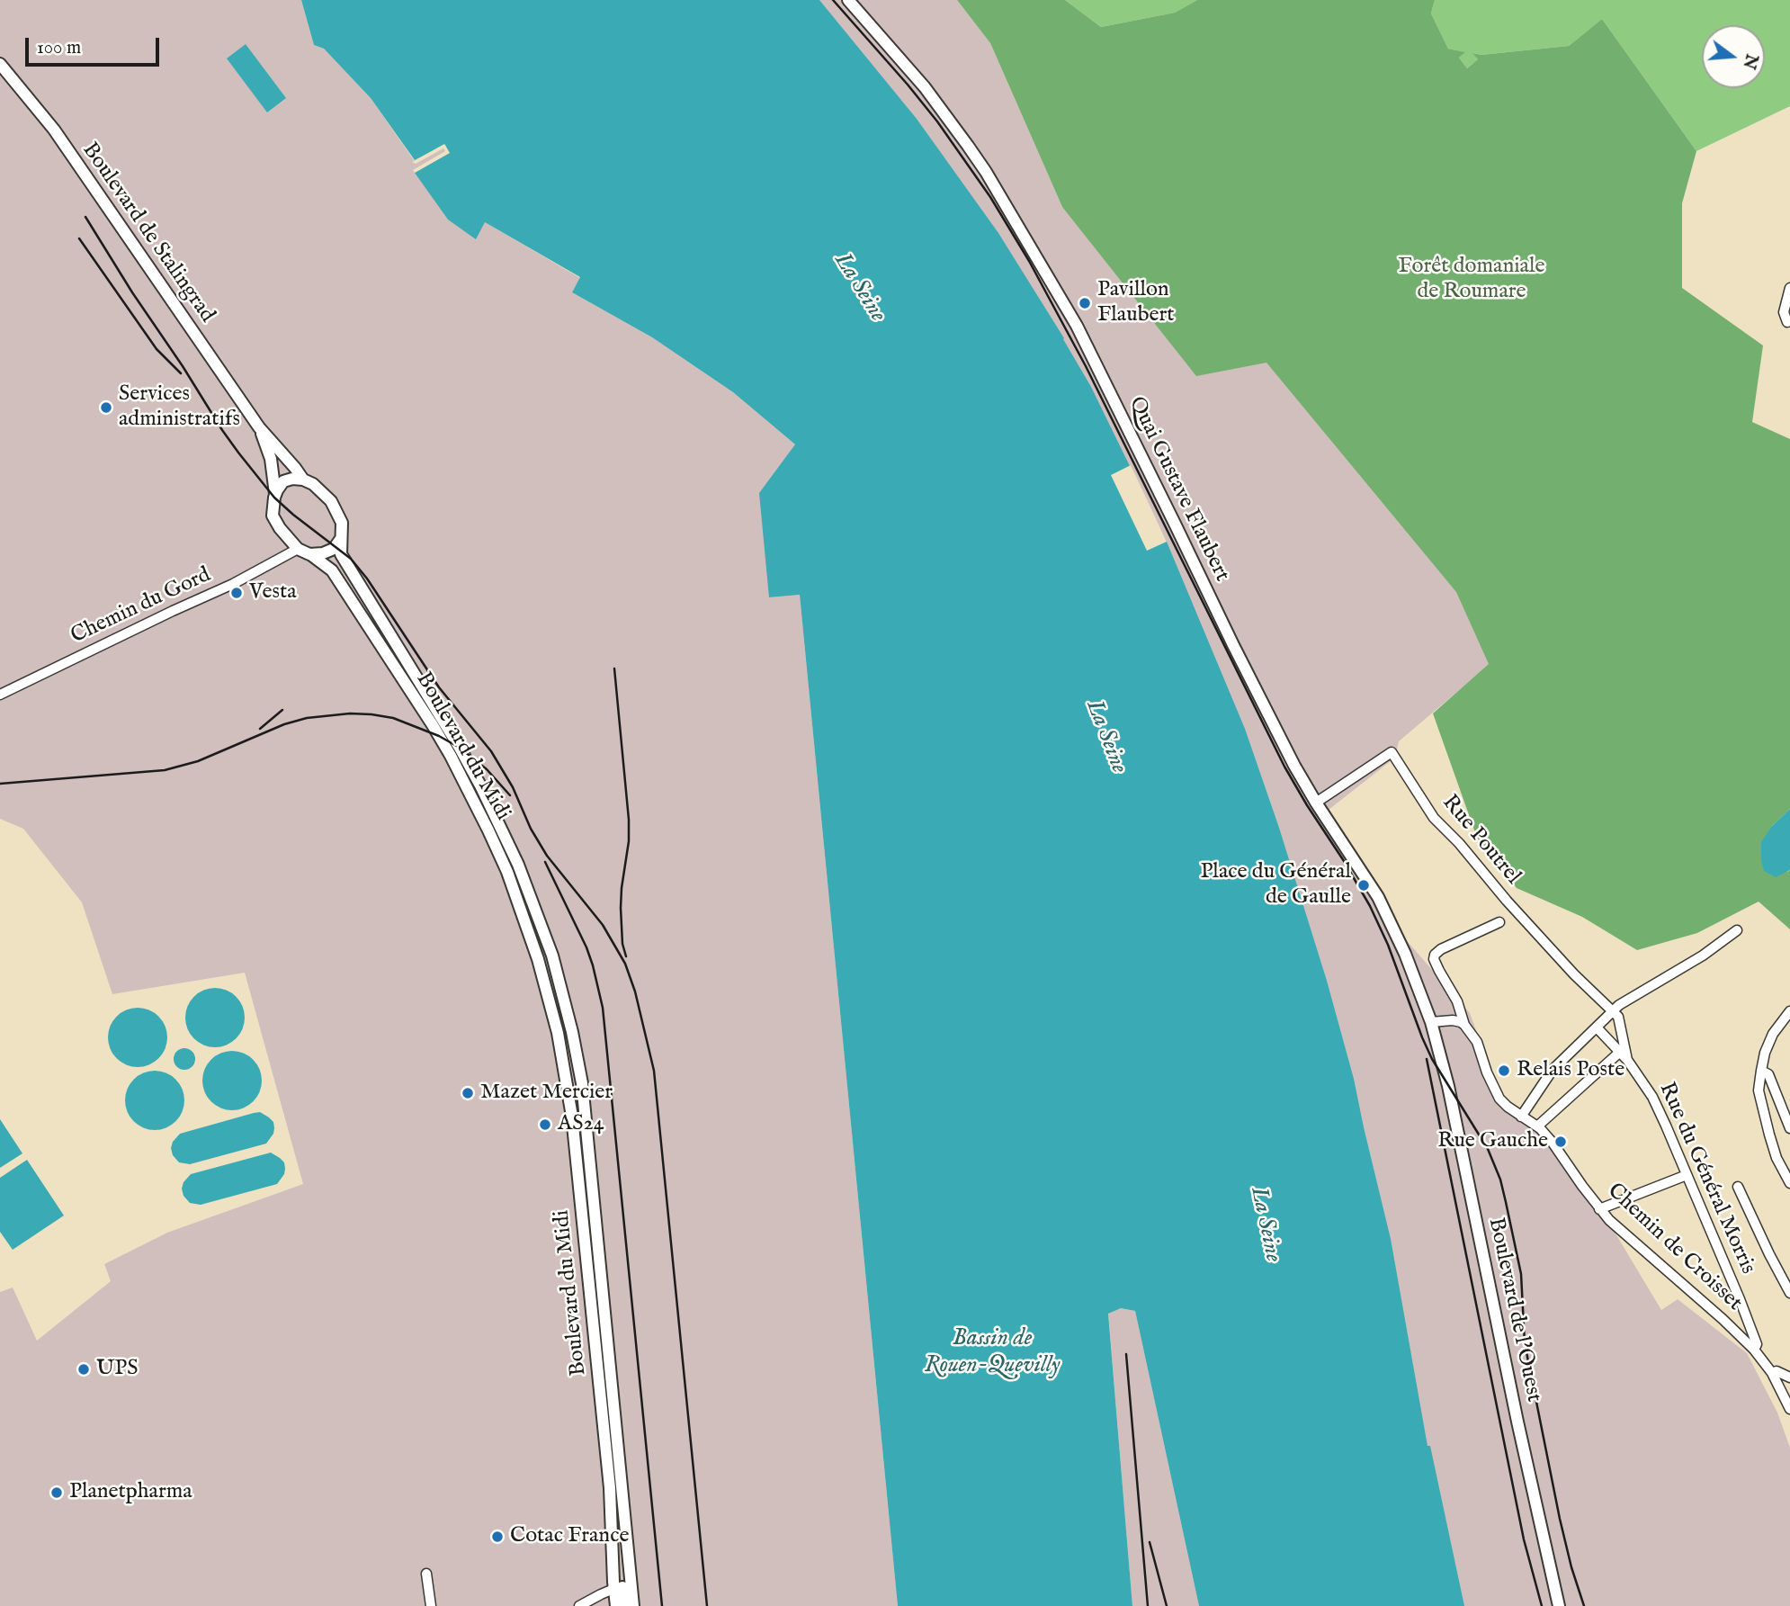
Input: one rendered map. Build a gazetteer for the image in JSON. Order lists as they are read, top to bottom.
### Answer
{
  "streets": {
    "main road": [
      "Boulevard de Stalingrad",
      "Quai Gustave Flaubert",
      "Boulevard du Midi",
      "Boulevard de l'Ouest"
    ],
    "street": [
      "Chemin du Gord",
      "Rue Poutrel",
      "Rue du Général Morris",
      "Chemin de Croisset"
    ]
  },
  "crossings": [
    ["Boulevard de Stalingrad", "Chemin du Gord"],
    ["Boulevard de Stalingrad", "Boulevard du Midi"],
    ["Quai Gustave Flaubert", "Rue Poutrel"],
    ["Quai Gustave Flaubert", "Boulevard de l'Ouest"],
    ["Chemin du Gord", "Boulevard du Midi"],
    ["Rue Poutrel", "Rue du Général Morris"],
    ["Rue du Général Morris", "Chemin de Croisset"]
  ],
  "water": ["La Seine", "Bassin de Rouen-Quevilly"],
  "parks": ["Forêt domaniale de Roumare"],
  "places": [
    "Pavillon Flaubert",
    "Services administratifs",
    "Vesta",
    "Place du Général de Gaulle",
    "Relais Poste",
    "Mazet Mercier",
    "AS24",
    "Rue Gauche",
    "UPS",
    "Planetpharma",
    "Cotac France"
  ],
  "scale_bar": "100 m",
  "north": "right"
}
